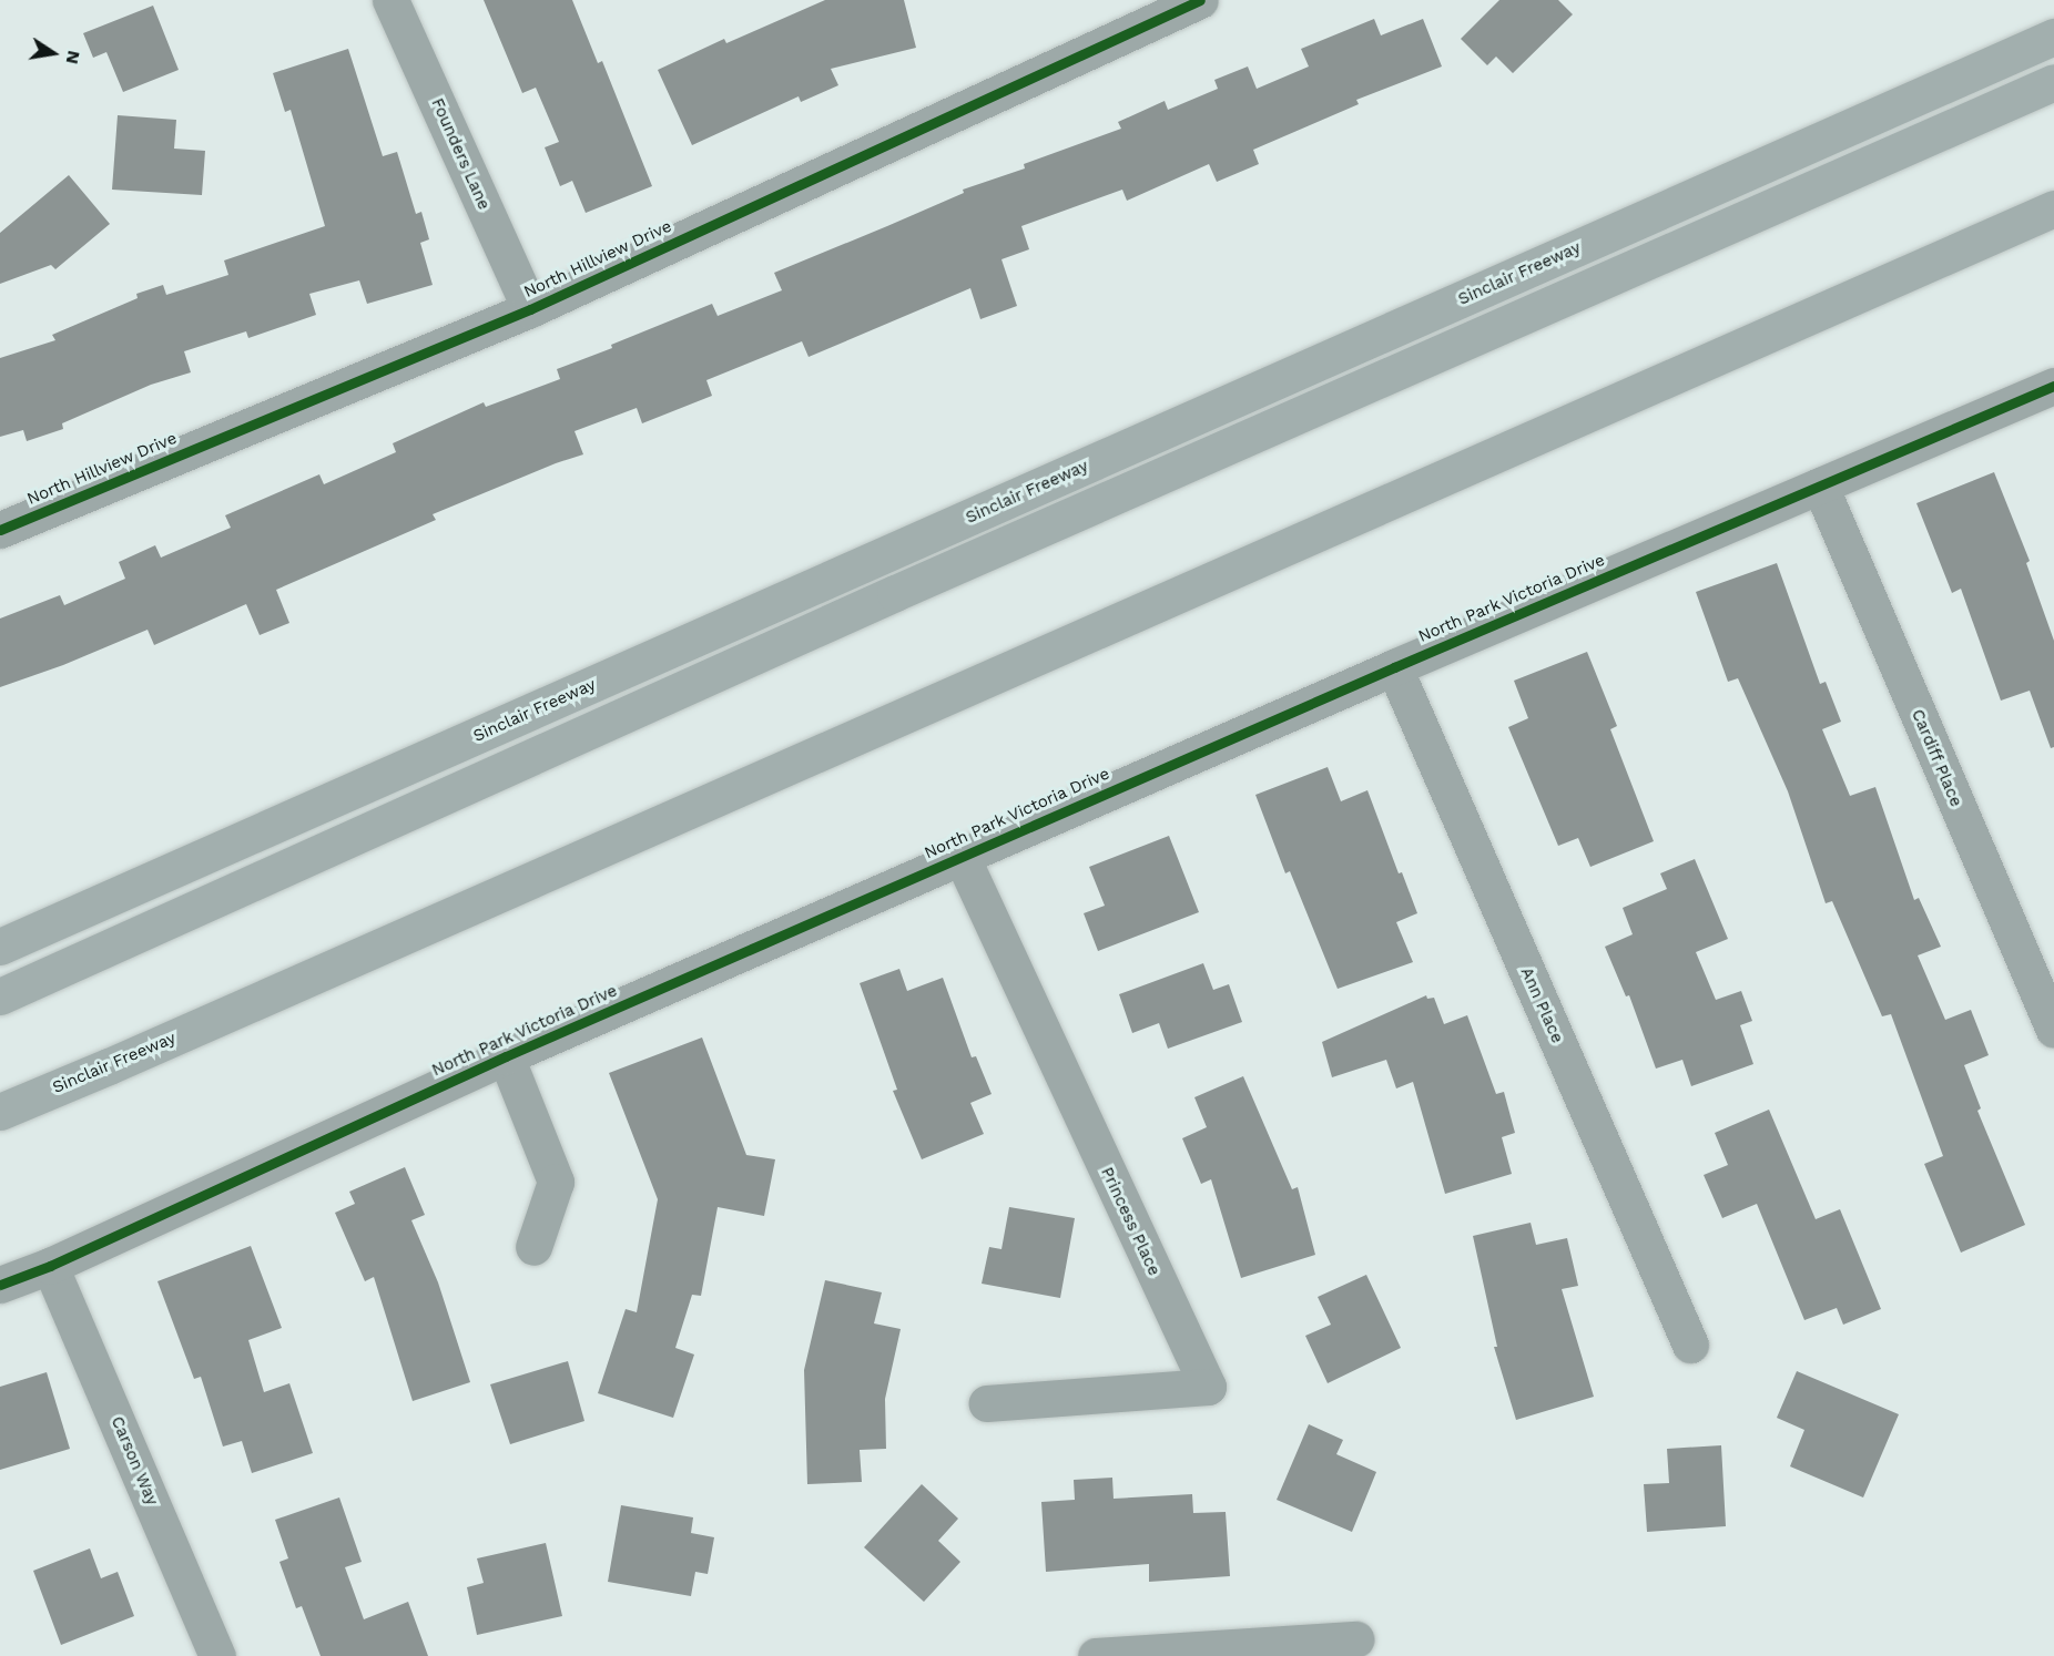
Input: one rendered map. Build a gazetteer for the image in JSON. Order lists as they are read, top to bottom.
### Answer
{
  "streets": {
    "highway": ["Sinclair Freeway"],
    "street": [
      "Founders Lane",
      "North Hillview Drive",
      "North Park Victoria Drive",
      "Cardiff Place",
      "Ann Place",
      "Princess Place",
      "Carson Way"
    ]
  },
  "crossings": [
    ["Founders Lane", "North Hillview Drive"],
    ["North Park Victoria Drive", "Cardiff Place"],
    ["North Park Victoria Drive", "Ann Place"],
    ["North Park Victoria Drive", "Princess Place"],
    ["North Park Victoria Drive", "Carson Way"]
  ],
  "north": "right"
}
